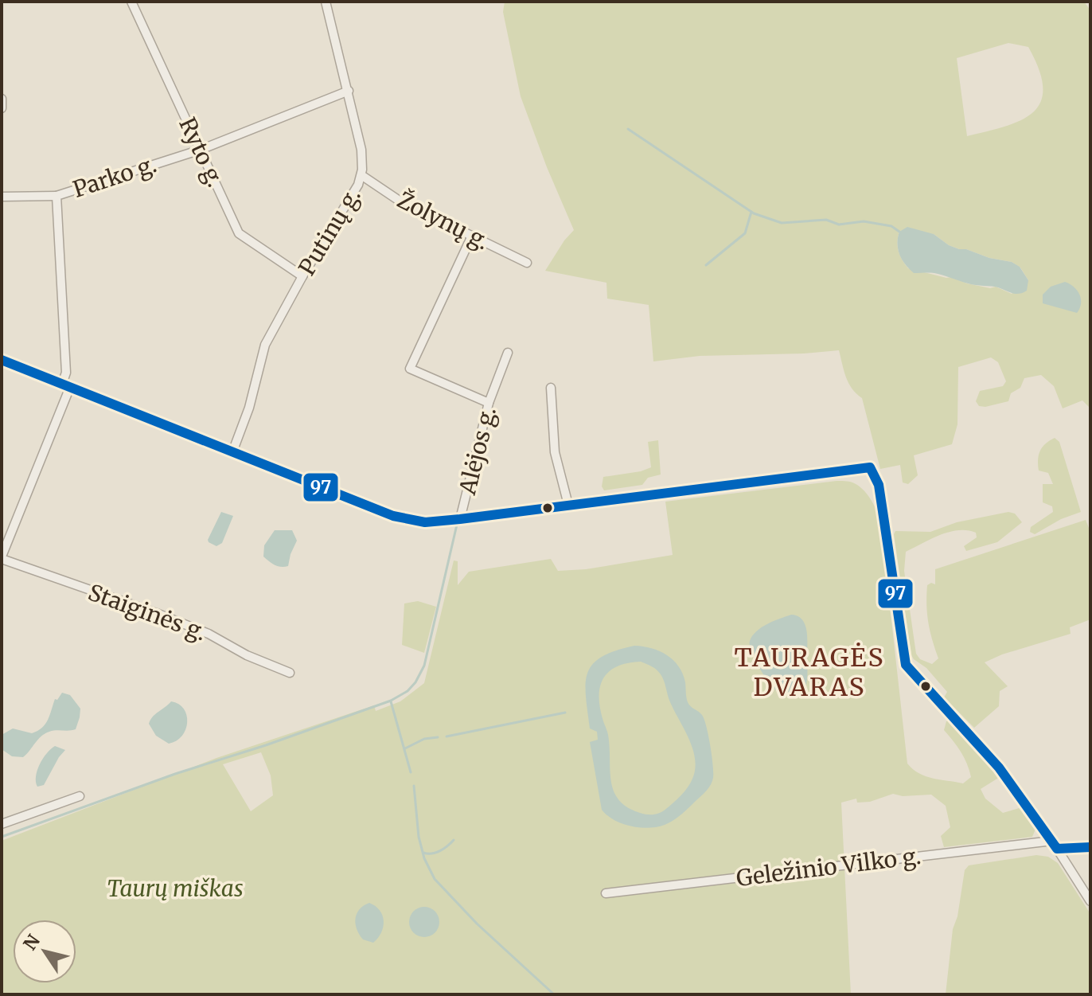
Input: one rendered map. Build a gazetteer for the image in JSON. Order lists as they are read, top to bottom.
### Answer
{
  "streets": {
    "street": [
      "Ryto g.",
      "Parko g.",
      "Žolynų g.",
      "Putinų g.",
      "Alėjos g.",
      "Staiginės g.",
      "Geležinio Vilko g."
    ]
  },
  "crossings": [
    ["Ryto g.", "Parko g."],
    ["Ryto g.", "Putinų g."],
    ["Parko g.", "Putinų g."],
    ["Parko g.", "Alėjos g."],
    ["Parko g.", "Staiginės g."],
    ["Žolynų g.", "Putinų g."],
    ["Putinų g.", "Alėjos g."]
  ],
  "districts": ["TAURAGĖS DVARAS"],
  "parks": ["Taurų miškas"],
  "lines": ["transit line 97"],
  "north": "top left"
}
